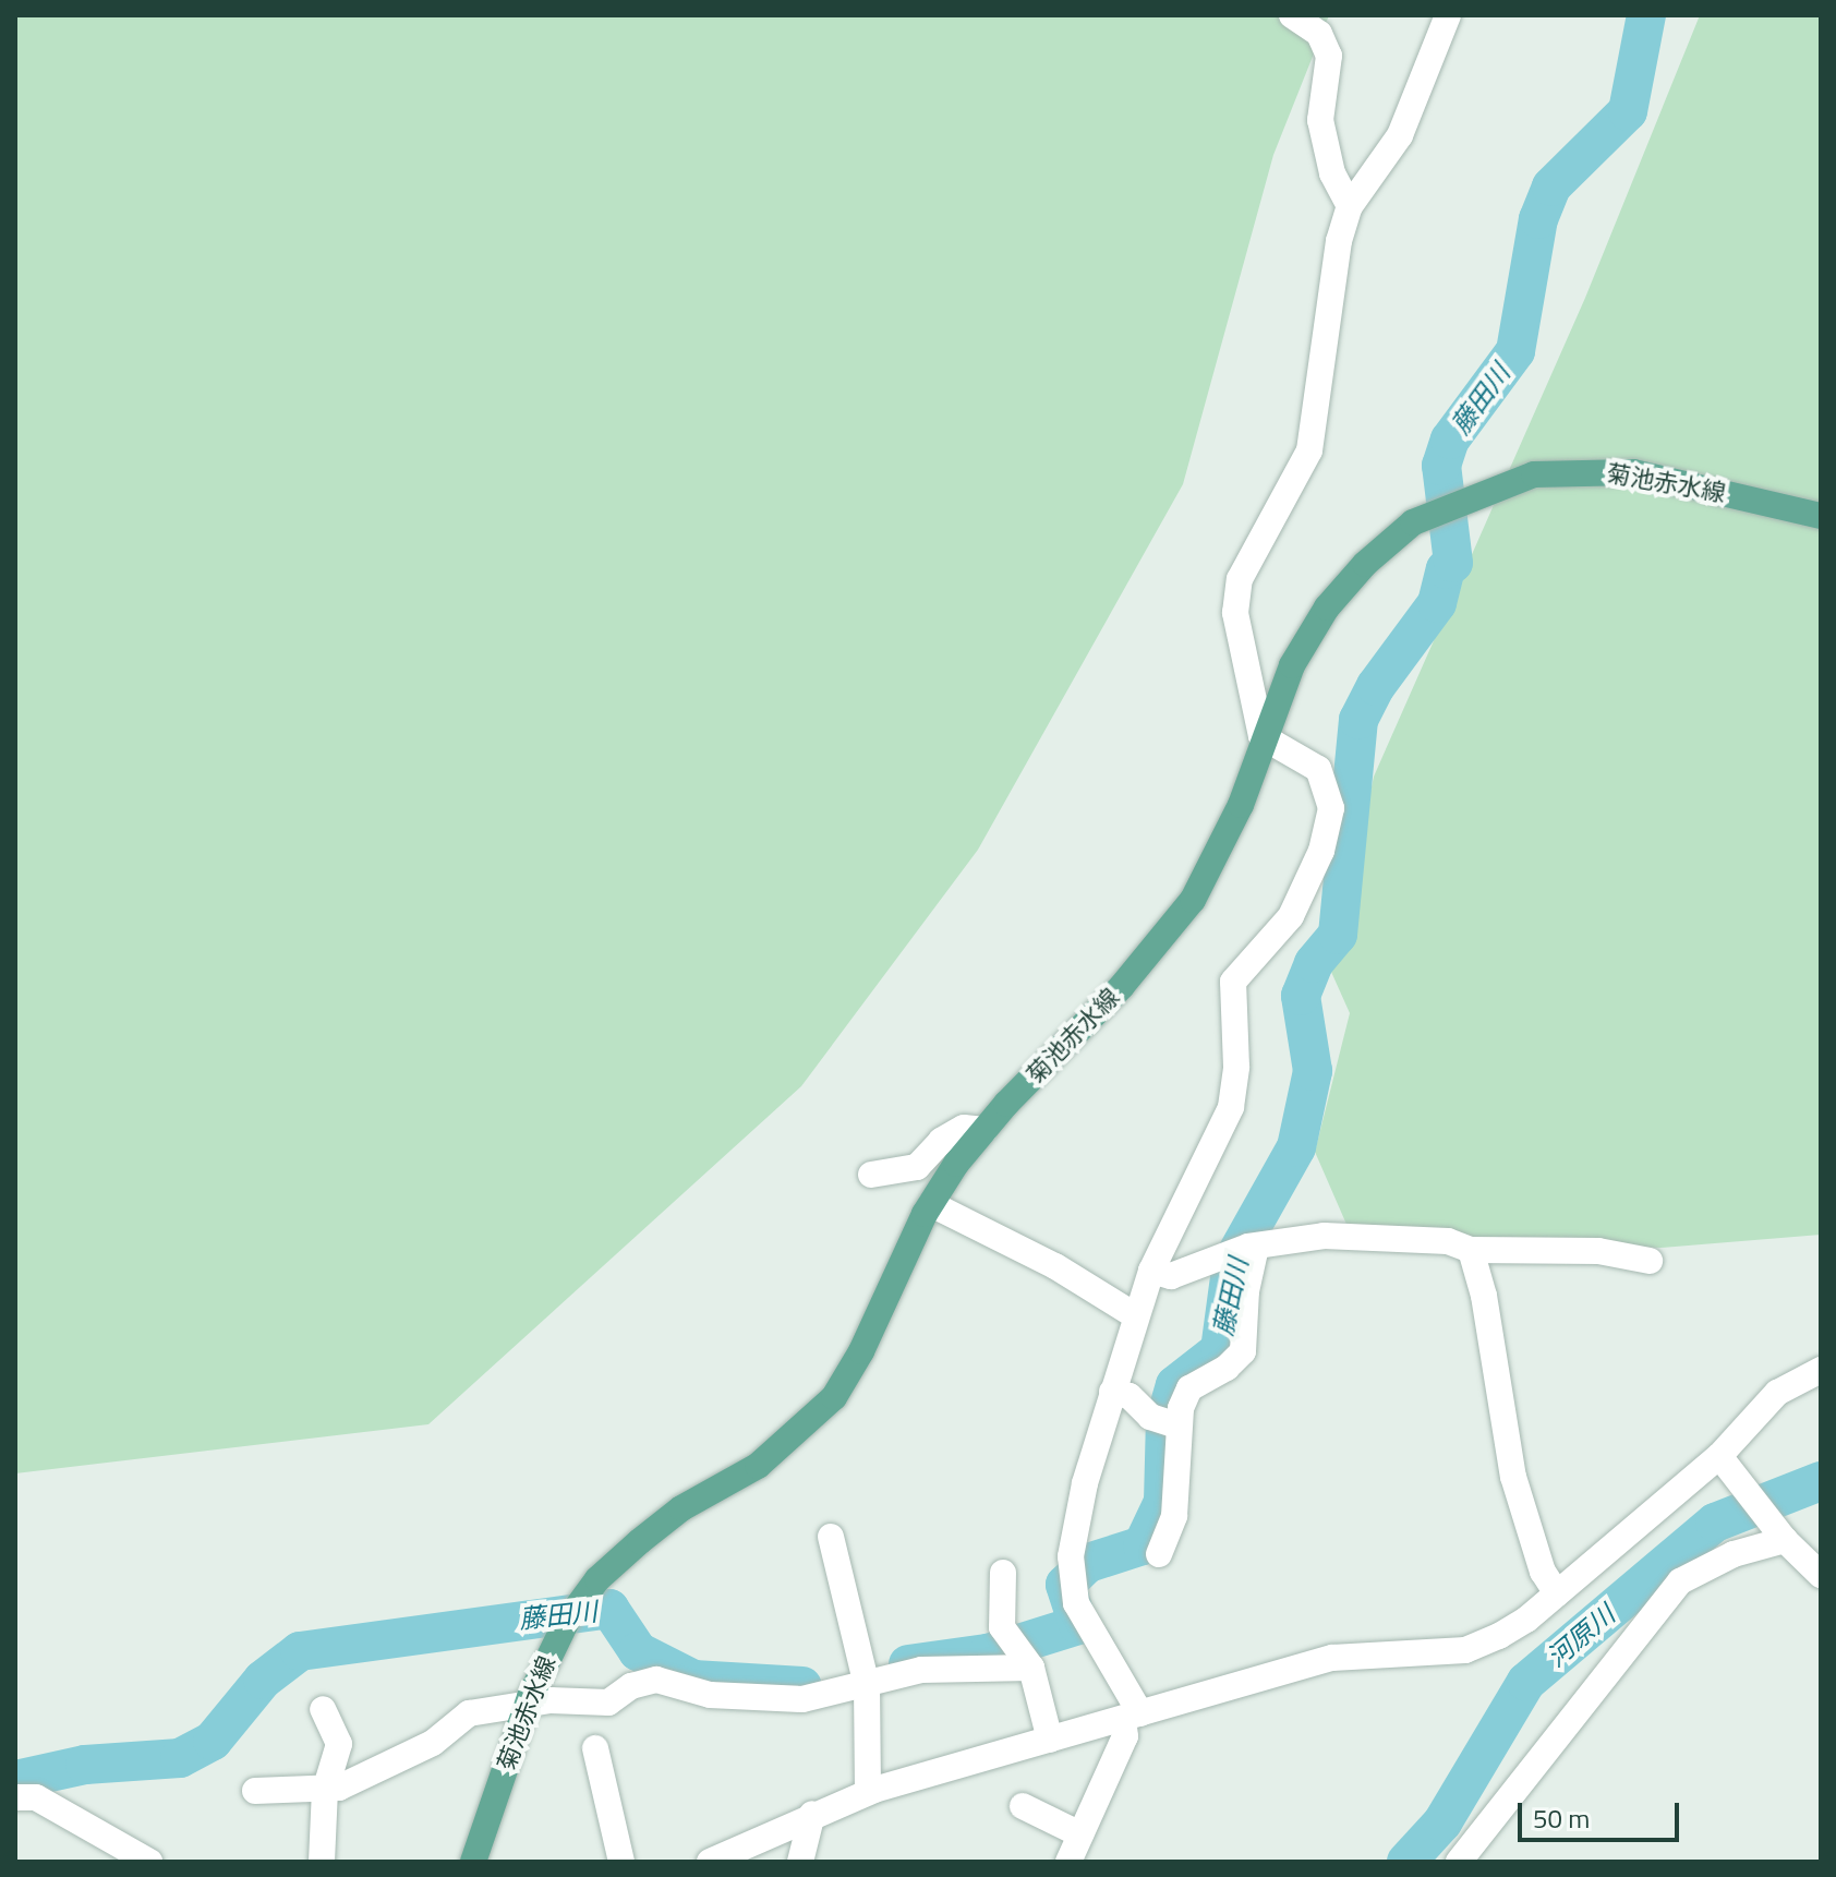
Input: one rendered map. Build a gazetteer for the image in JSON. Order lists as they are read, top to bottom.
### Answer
{
  "streets": {
    "main road": ["菊池赤水線"]
  },
  "water": ["藤田川", "河原川"],
  "scale_bar": "50 m"
}
